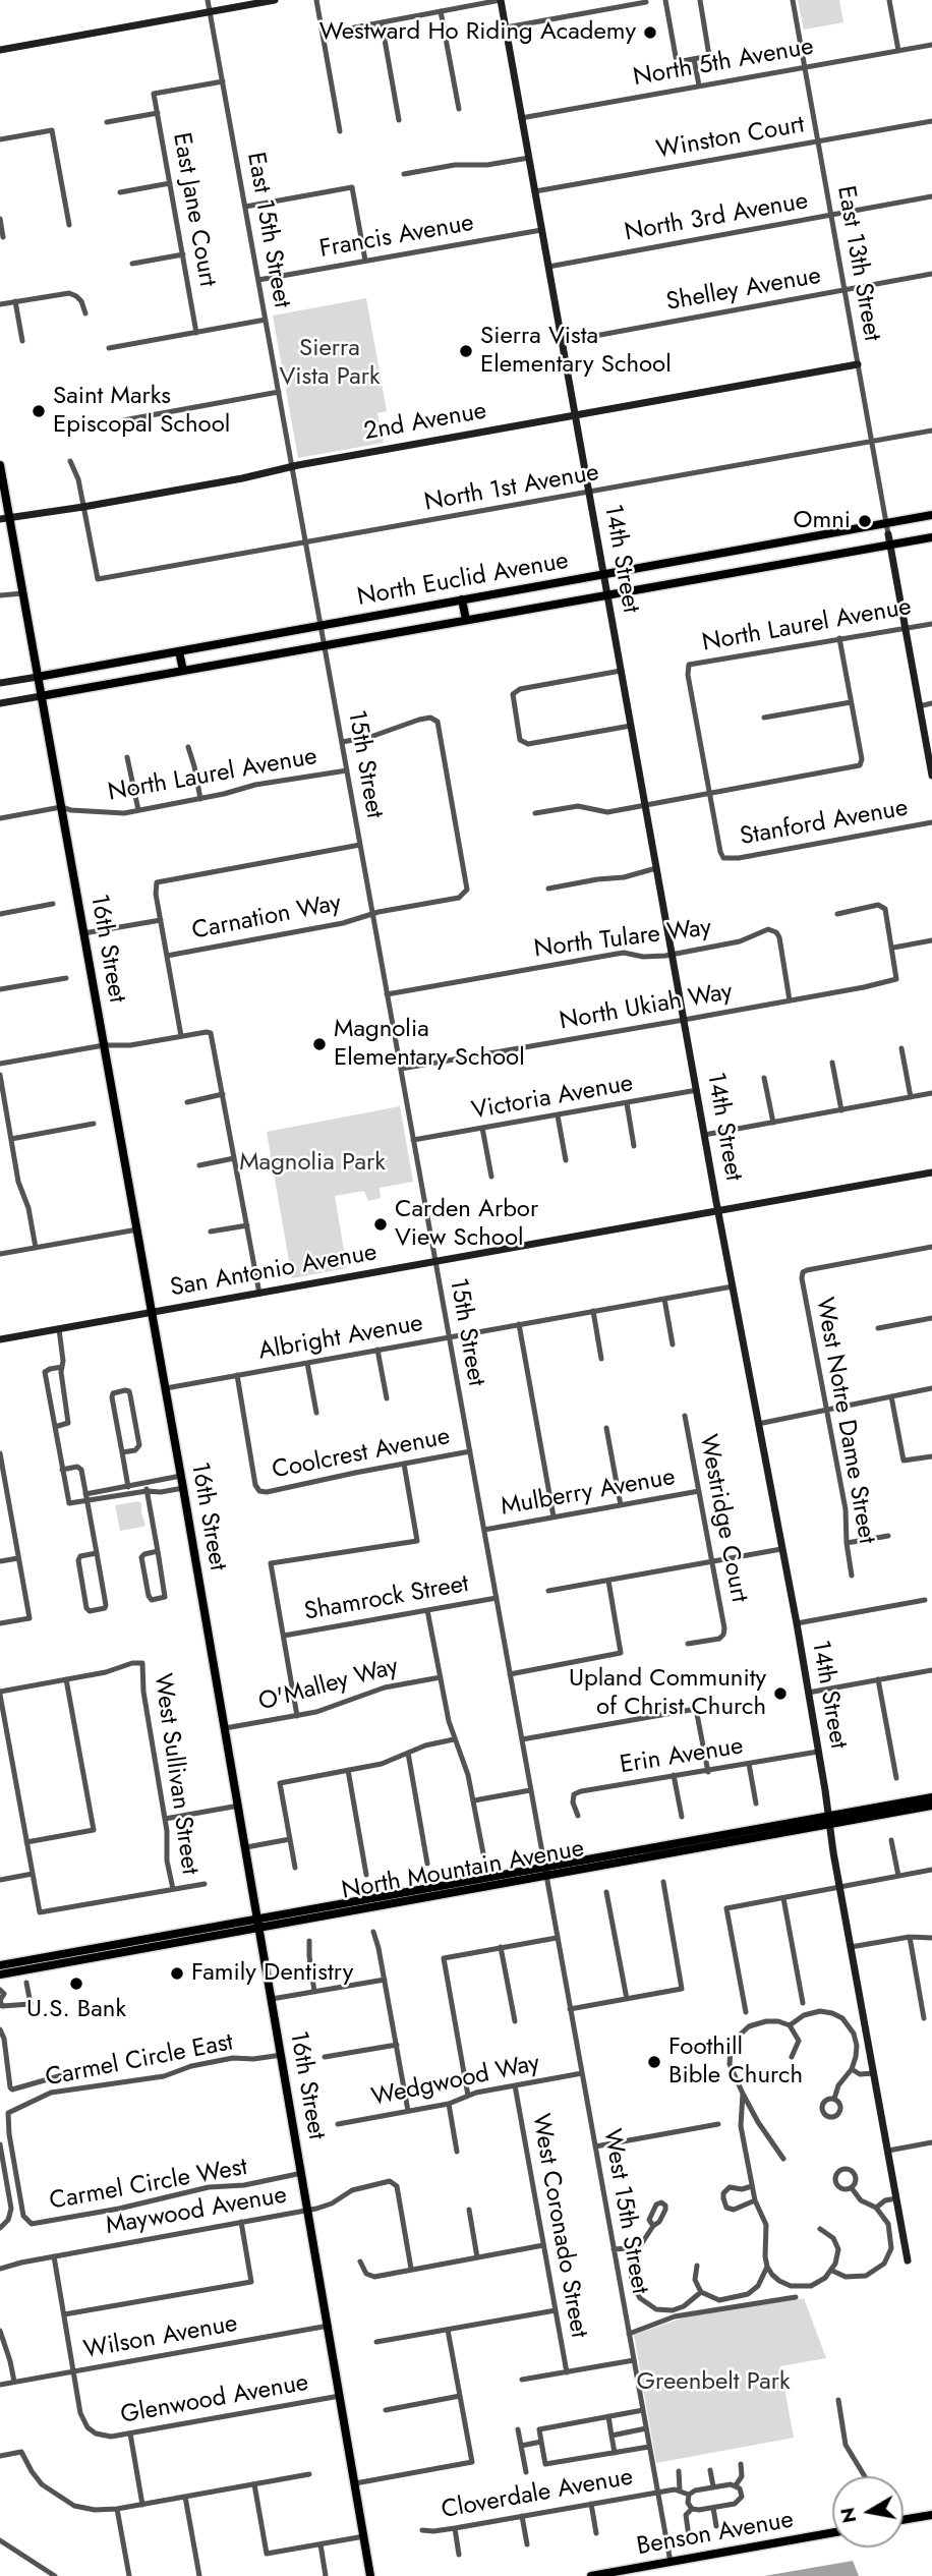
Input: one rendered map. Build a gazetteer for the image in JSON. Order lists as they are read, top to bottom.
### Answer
{
  "streets": {
    "main road": [
      "North Euclid Avenue",
      "16th Street",
      "North Mountain Avenue",
      "Benson Avenue"
    ],
    "street": [
      "North 5th Avenue",
      "Winston Court",
      "East Jane Court",
      "North 3rd Avenue",
      "East 15th Street",
      "Francis Avenue",
      "East 13th Street",
      "Shelley Avenue",
      "2nd Avenue",
      "North 1st Avenue",
      "14th Street",
      "North Laurel Avenue",
      "15th Street",
      "Stanford Avenue",
      "Carnation Way",
      "North Tulare Way",
      "North Ukiah Way",
      "Victoria Avenue",
      "San Antonio Avenue",
      "Albright Avenue",
      "West Notre Dame Street",
      "Coolcrest Avenue",
      "Mulberry Avenue",
      "Westridge Court",
      "Shamrock Street",
      "O'Malley Way",
      "Erin Avenue",
      "West Sullivan Street",
      "Carmel Circle East",
      "Wedgwood Way",
      "Carmel Circle West",
      "Maywood Avenue",
      "West 15th Street",
      "West Coronado Street",
      "Wilson Avenue",
      "Glenwood Avenue",
      "Cloverdale Avenue"
    ]
  },
  "crossings": [
    ["North 5th Avenue", "East 13th Street"],
    ["North 5th Avenue", "14th Street"],
    ["Winston Court", "East 13th Street"],
    ["Winston Court", "14th Street"],
    ["East Jane Court", "East 15th Street"],
    ["North 3rd Avenue", "East 13th Street"],
    ["North 3rd Avenue", "14th Street"],
    ["East 15th Street", "Francis Avenue"],
    ["East 15th Street", "2nd Avenue"],
    ["East 15th Street", "North 1st Avenue"],
    ["East 15th Street", "North Euclid Avenue"],
    ["East 15th Street", "15th Street"],
    ["Francis Avenue", "14th Street"],
    ["East 13th Street", "Shelley Avenue"],
    ["East 13th Street", "2nd Avenue"],
    ["East 13th Street", "North 1st Avenue"],
    ["East 13th Street", "North Euclid Avenue"],
    ["Shelley Avenue", "14th Street"],
    ["2nd Avenue", "North 1st Avenue"],
    ["2nd Avenue", "14th Street"],
    ["2nd Avenue", "16th Street"],
    ["North 1st Avenue", "14th Street"],
    ["14th Street", "North Euclid Avenue"],
    ["14th Street", "North Tulare Way"],
    ["14th Street", "North Ukiah Way"],
    ["14th Street", "Victoria Avenue"],
    ["14th Street", "San Antonio Avenue"],
    ["14th Street", "Albright Avenue"],
    ["14th Street", "Erin Avenue"],
    ["14th Street", "North Mountain Avenue"],
    ["North Euclid Avenue", "15th Street"],
    ["North Euclid Avenue", "16th Street"],
    ["North Laurel Avenue", "15th Street"],
    ["North Laurel Avenue", "Stanford Avenue"],
    ["North Laurel Avenue", "16th Street"],
    ["15th Street", "Carnation Way"],
    ["15th Street", "North Tulare Way"],
    ["15th Street", "North Ukiah Way"],
    ["15th Street", "Victoria Avenue"],
    ["15th Street", "San Antonio Avenue"],
    ["15th Street", "Albright Avenue"],
    ["15th Street", "Coolcrest Avenue"],
    ["15th Street", "Mulberry Avenue"],
    ["15th Street", "Shamrock Street"],
    ["15th Street", "North Mountain Avenue"],
    ["15th Street", "West 15th Street"],
    ["North Tulare Way", "North Ukiah Way"],
    ["16th Street", "San Antonio Avenue"],
    ["16th Street", "Albright Avenue"],
    ["16th Street", "O'Malley Way"],
    ["16th Street", "North Mountain Avenue"],
    ["16th Street", "Carmel Circle East"],
    ["16th Street", "Carmel Circle West"],
    ["16th Street", "Maywood Avenue"],
    ["16th Street", "Wilson Avenue"],
    ["16th Street", "Glenwood Avenue"],
    ["Albright Avenue", "Coolcrest Avenue"],
    ["Mulberry Avenue", "Westridge Court"],
    ["North Mountain Avenue", "West 15th Street"],
    ["Carmel Circle East", "Carmel Circle West"],
    ["Wedgwood Way", "West 15th Street"],
    ["Wedgwood Way", "West Coronado Street"],
    ["West 15th Street", "Cloverdale Avenue"],
    ["West 15th Street", "Benson Avenue"],
    ["Wilson Avenue", "Glenwood Avenue"]
  ],
  "parks": ["Sierra Vista Park", "Magnolia Park", "Greenbelt Park"],
  "places": [
    "Westward Ho Riding Academy",
    "Sierra Vista Elementary School",
    "Saint Marks Episcopal School",
    "Omni",
    "Magnolia Elementary School",
    "Carden Arbor View School",
    "Upland Community of Christ Church",
    "Family Dentistry",
    "U.S. Bank",
    "Foothill Bible Church"
  ],
  "north": "left"
}
